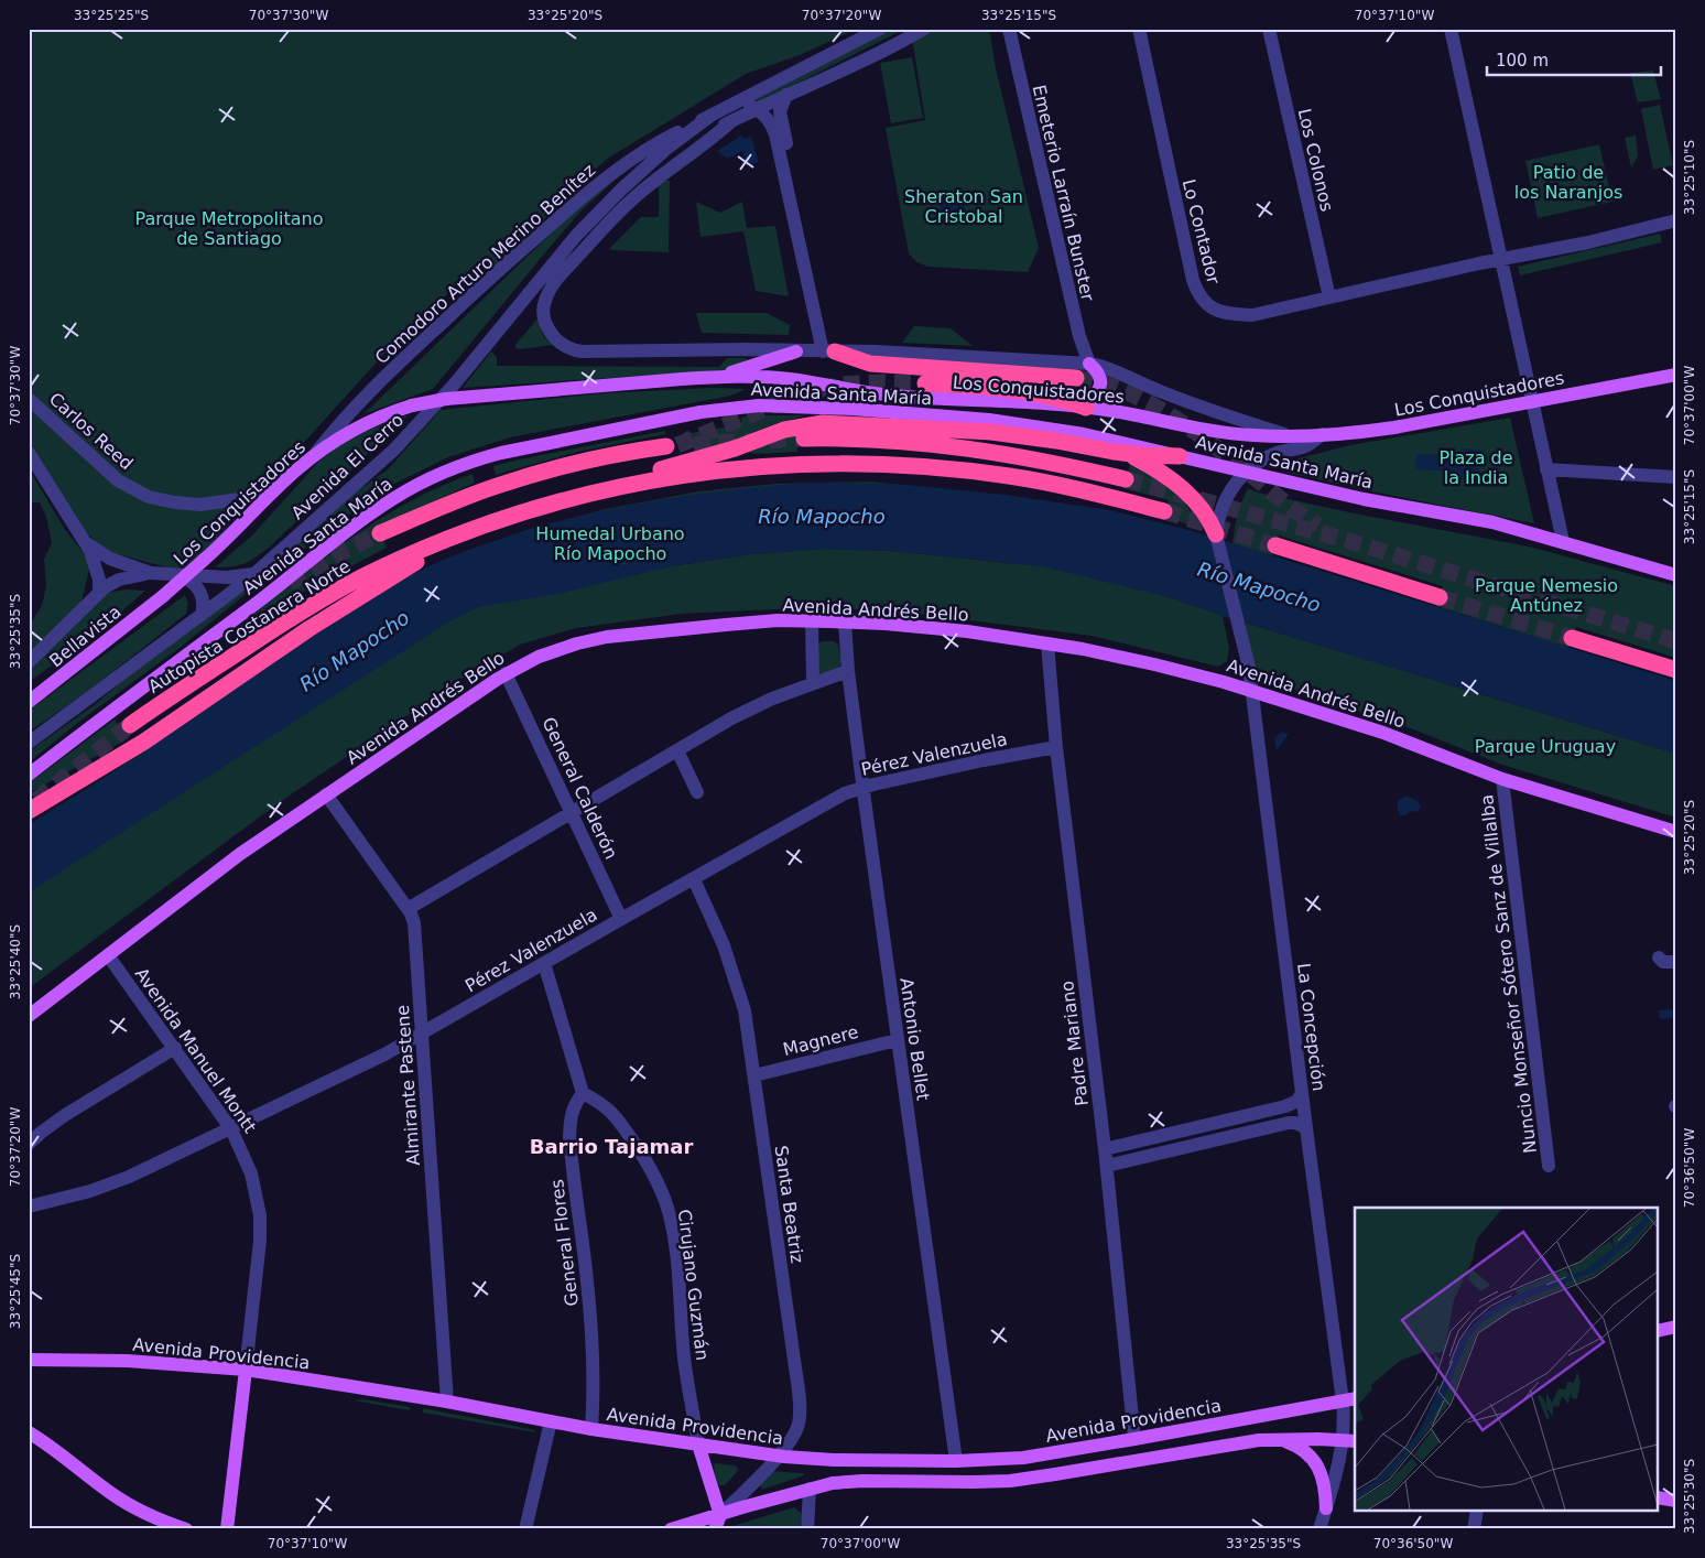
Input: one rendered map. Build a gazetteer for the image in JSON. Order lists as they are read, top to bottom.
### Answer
{
  "streets": {
    "highway": ["Autopista Costanera Norte"],
    "main road": [
      "Los Conquistadores",
      "Avenida Santa María",
      "Avenida Andrés Bello",
      "Bellavista",
      "Avenida Manuel Montt",
      "Avenida Providencia"
    ],
    "street": [
      "Los Colonos",
      "Emeterio Larraín Bunster",
      "Lo Contador",
      "Comodoro Arturo Merino Benítez",
      "Carlos Reed",
      "Avenida El Cerro",
      "Pérez Valenzuela",
      "General Calderón",
      "Nuncio Monseñor Sótero Sanz de Villalba",
      "La Concepción",
      "Antonio Bellet",
      "Magnere",
      "Padre Mariano",
      "Almirante Pastene",
      "Santa Beatriz",
      "General Flores",
      "Cirujano Guzmán"
    ]
  },
  "crossings": [
    ["Los Colonos", "Lo Contador"],
    ["Emeterio Larraín Bunster", "Los Conquistadores"],
    ["Comodoro Arturo Merino Benítez", "Los Conquistadores"],
    ["Comodoro Arturo Merino Benítez", "Avenida El Cerro"],
    ["Los Conquistadores", "Carlos Reed"],
    ["Los Conquistadores", "Avenida El Cerro"],
    ["Los Conquistadores", "Bellavista"],
    ["Avenida Andrés Bello", "General Calderón"],
    ["Avenida Andrés Bello", "Nuncio Monseñor Sótero Sanz de Villalba"],
    ["Avenida Andrés Bello", "La Concepción"],
    ["Avenida Andrés Bello", "Antonio Bellet"],
    ["Avenida Andrés Bello", "Padre Mariano"],
    ["Avenida Andrés Bello", "Avenida Manuel Montt"],
    ["Avenida Andrés Bello", "Almirante Pastene"],
    ["Pérez Valenzuela", "General Calderón"],
    ["Pérez Valenzuela", "Antonio Bellet"],
    ["Pérez Valenzuela", "Padre Mariano"],
    ["Pérez Valenzuela", "Avenida Manuel Montt"],
    ["Pérez Valenzuela", "Almirante Pastene"],
    ["Pérez Valenzuela", "Santa Beatriz"],
    ["La Concepción", "Avenida Providencia"],
    ["Antonio Bellet", "Magnere"],
    ["Antonio Bellet", "Avenida Providencia"],
    ["Magnere", "Santa Beatriz"],
    ["Padre Mariano", "Avenida Providencia"],
    ["Avenida Manuel Montt", "Avenida Providencia"],
    ["Almirante Pastene", "Avenida Providencia"],
    ["Santa Beatriz", "Avenida Providencia"],
    ["General Flores", "Cirujano Guzmán"],
    ["General Flores", "Avenida Providencia"],
    ["Cirujano Guzmán", "Avenida Providencia"]
  ],
  "districts": ["Barrio Tajamar"],
  "water": ["Río Mapocho"],
  "parks": [
    "Patio de los Naranjos",
    "Sheraton San Cristobal",
    "Parque Metropolitano de Santiago",
    "Plaza de la India",
    "Humedal Urbano Río Mapocho",
    "Parque Nemesio Antúnez",
    "Parque Uruguay"
  ],
  "scale_bar": "100 m",
  "coordinates": [
    "33°25'25\"S",
    "70°37'30\"W",
    "33°25'20\"S",
    "70°37'20\"W",
    "33°25'15\"S",
    "70°37'10\"W",
    "33°25'10\"S",
    "70°37'00\"W",
    "33°25'35\"S",
    "33°25'40\"S",
    "70°36'50\"W",
    "33°25'45\"S",
    "33°25'30\"S"
  ]
}
